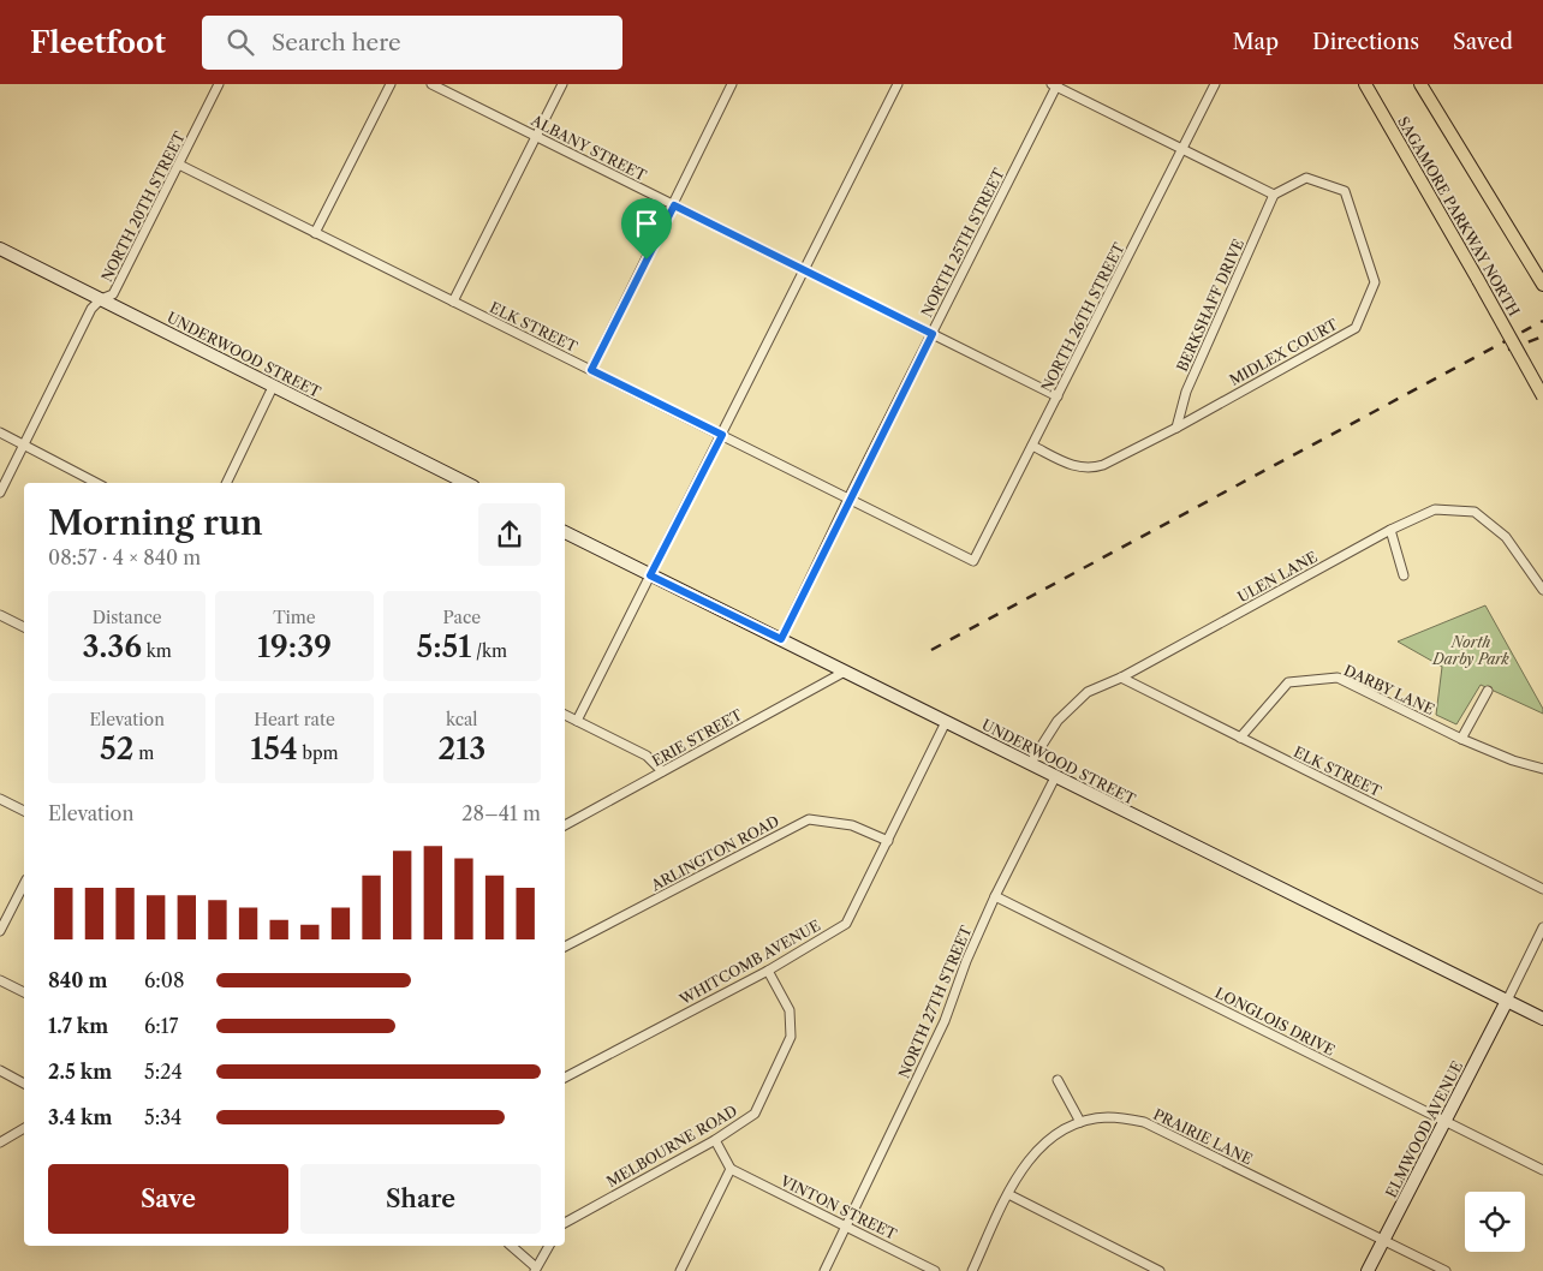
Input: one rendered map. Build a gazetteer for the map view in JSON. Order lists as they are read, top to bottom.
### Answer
{
  "streets": {
    "main road": ["SAGAMORE PARKWAY NORTH"],
    "street": [
      "ALBANY STREET",
      "NORTH 20TH STREET",
      "NORTH 25TH STREET",
      "BERKSHAFF DRIVE",
      "NORTH 26TH STREET",
      "ELK STREET",
      "MIDLEX COURT",
      "UNDERWOOD STREET",
      "ULEN LANE",
      "DARBY LANE",
      "ERIE STREET",
      "ARLINGTON ROAD",
      "WHITCOMB AVENUE",
      "NORTH 27TH STREET",
      "LONGLOIS DRIVE",
      "ELMWOOD AVENUE",
      "PRAIRIE LANE",
      "MELBOURNE ROAD",
      "VINTON STREET"
    ]
  },
  "crossings": [
    ["ALBANY STREET", "NORTH 25TH STREET"],
    ["ALBANY STREET", "NORTH 26TH STREET"],
    ["NORTH 20TH STREET", "ELK STREET"],
    ["NORTH 20TH STREET", "UNDERWOOD STREET"],
    ["NORTH 25TH STREET", "ELK STREET"],
    ["NORTH 25TH STREET", "UNDERWOOD STREET"],
    ["BERKSHAFF DRIVE", "MIDLEX COURT"],
    ["NORTH 26TH STREET", "ELK STREET"],
    ["NORTH 26TH STREET", "MIDLEX COURT"],
    ["ELK STREET", "ULEN LANE"],
    ["ELK STREET", "DARBY LANE"],
    ["UNDERWOOD STREET", "ULEN LANE"],
    ["UNDERWOOD STREET", "ERIE STREET"],
    ["UNDERWOOD STREET", "WHITCOMB AVENUE"],
    ["UNDERWOOD STREET", "NORTH 27TH STREET"],
    ["UNDERWOOD STREET", "ELMWOOD AVENUE"],
    ["ARLINGTON ROAD", "WHITCOMB AVENUE"],
    ["WHITCOMB AVENUE", "MELBOURNE ROAD"],
    ["NORTH 27TH STREET", "LONGLOIS DRIVE"],
    ["NORTH 27TH STREET", "VINTON STREET"],
    ["LONGLOIS DRIVE", "ELMWOOD AVENUE"],
    ["ELMWOOD AVENUE", "PRAIRIE LANE"]
  ],
  "parks": ["North Darby Park"],
  "page": {
    "header": "Fleetfoot",
    "search": "Search here",
    "nav": ["Map", "Directions", "Saved"],
    "heading": ["Morning run", "08:57 · 4 × 840 m"],
    "stats": [
      ["Distance", "3.36 km"],
      ["Time", "19:39"],
      ["Pace", "5:51 /km"],
      ["Elevation", "52 m"],
      ["Heart rate", "154 bpm"],
      ["kcal", "213"]
    ],
    "chart": ["Elevation", "28–41 m"],
    "list": [
      {
        "name": "840 m",
        "note": "6:08"
      },
      {
        "name": "1.7 km",
        "note": "6:17"
      },
      {
        "name": "2.5 km",
        "note": "5:24"
      },
      {
        "name": "3.4 km",
        "note": "5:34"
      }
    ],
    "buttons": ["Save", "Share"]
  }
}
